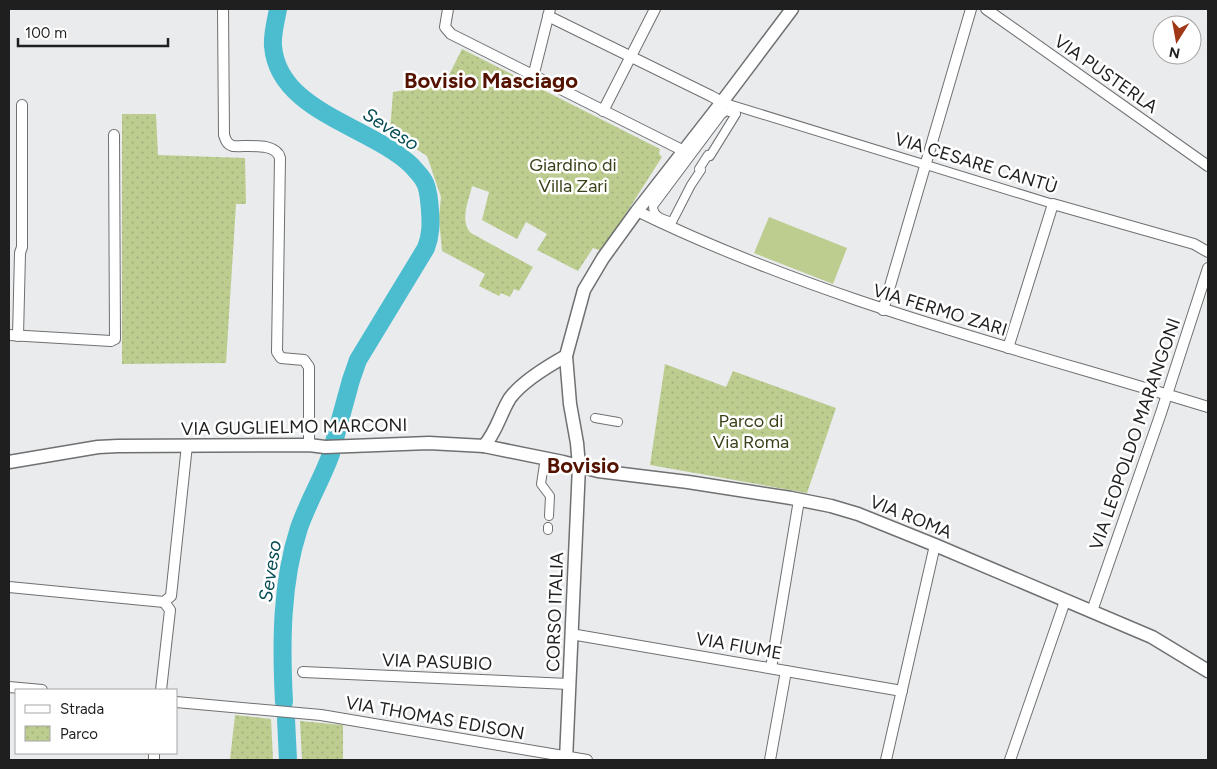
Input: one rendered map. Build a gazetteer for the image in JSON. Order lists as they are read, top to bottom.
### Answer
{
  "streets": {
    "street": [
      "VIA PUSTERLA",
      "VIA CESARE CANTÙ",
      "VIA FERMO ZARI",
      "VIA GUGLIELMO MARCONI",
      "VIA LEOPOLDO MARANGONI",
      "VIA ROMA",
      "CORSO ITALIA",
      "VIA FIUME",
      "VIA PASUBIO",
      "VIA THOMAS EDISON"
    ]
  },
  "crossings": [
    ["VIA FERMO ZARI", "VIA LEOPOLDO MARANGONI"],
    ["VIA GUGLIELMO MARCONI", "VIA ROMA"],
    ["VIA GUGLIELMO MARCONI", "CORSO ITALIA"],
    ["VIA LEOPOLDO MARANGONI", "VIA ROMA"],
    ["VIA ROMA", "CORSO ITALIA"],
    ["CORSO ITALIA", "VIA FIUME"],
    ["CORSO ITALIA", "VIA PASUBIO"],
    ["CORSO ITALIA", "VIA THOMAS EDISON"]
  ],
  "districts": ["Bovisio Masciago", "Bovisio"],
  "water": ["Seveso"],
  "parks": ["Giardino di Villa Zari", "Parco di Via Roma"],
  "legend": ["Strada", "Parco"],
  "scale_bar": "100 m",
  "north": "bottom"
}
